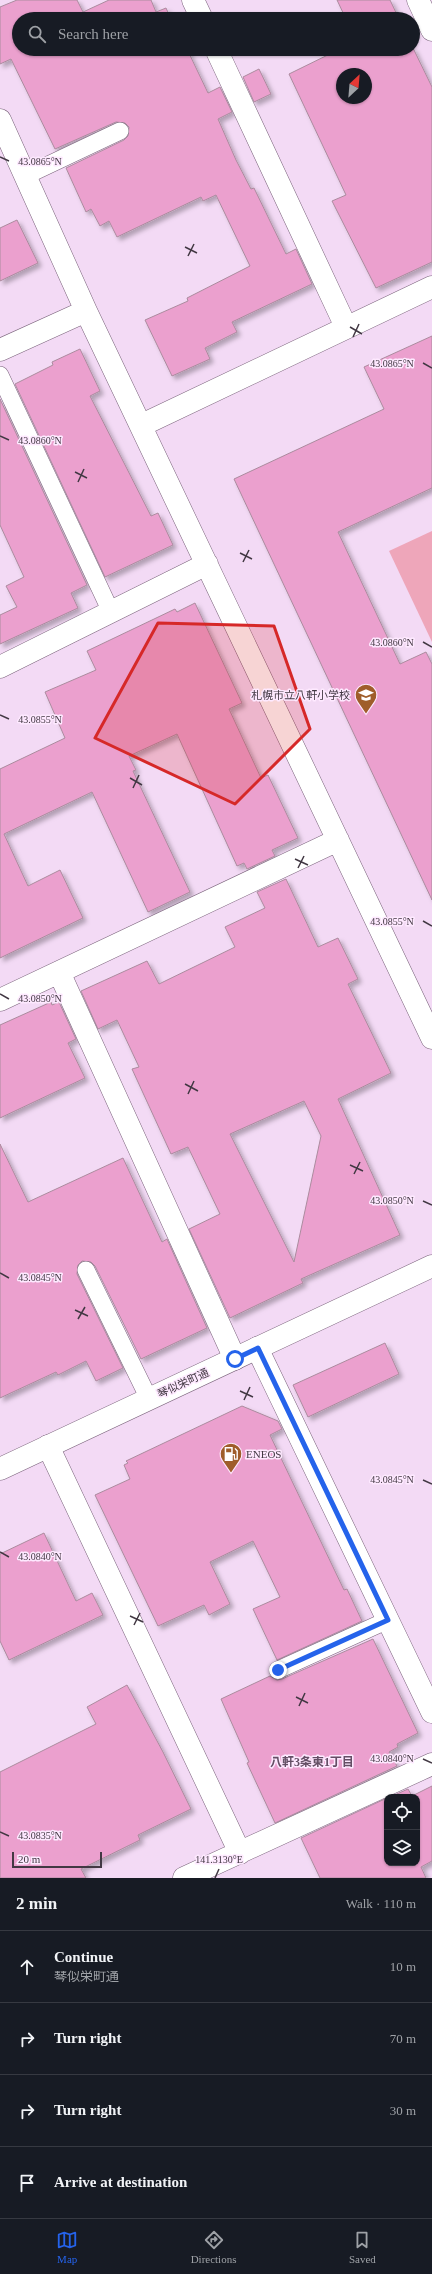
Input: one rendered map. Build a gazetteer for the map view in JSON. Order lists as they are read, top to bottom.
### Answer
{
  "streets": {
    "street": ["琴似栄町通"]
  },
  "districts": ["八軒3条東1丁目"],
  "places": {
    "school or university": ["札幌市立八軒小学校"],
    "fuel station": ["ENEOS"]
  },
  "scale_bar": "20 m",
  "north": "top right",
  "page": {
    "search": "Search here",
    "scale": "20 m",
    "heading": ["2 min", "Walk · 110 m"],
    "list": [
      ["Continue", "琴似栄町通", "10 m"],
      ["Turn right", "70 m"],
      ["Turn right", "30 m"],
      "Arrive at destination"
    ],
    "nav": ["Map", "Directions", "Saved"]
  },
  "coordinates": [
    "43.0865°N",
    "43.0860°N",
    "43.0855°N",
    "43.0850°N",
    "43.0845°N",
    "43.0840°N",
    "43.0835°N",
    "141.3130°E"
  ]
}
